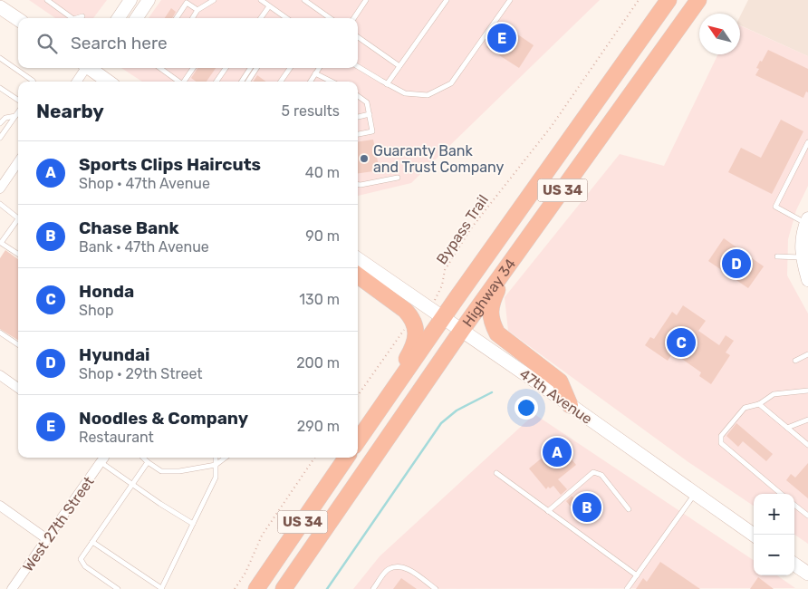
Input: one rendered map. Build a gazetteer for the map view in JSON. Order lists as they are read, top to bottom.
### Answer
{
  "streets": {
    "highway": ["US 34", "Highway 34"],
    "main road": ["47th Avenue"],
    "street": ["West 27th Street"],
    "path": ["Bypass Trail"]
  },
  "crossings": [
    ["Bypass Trail", "Highway 34"],
    ["Bypass Trail", "47th Avenue"],
    ["Highway 34", "47th Avenue"]
  ],
  "places": ["Guaranty Bank and Trust Company"],
  "north": "top left",
  "page": {
    "search": "Search here",
    "pins": [
      "E",
      "D",
      "C",
      "A",
      "B"
    ],
    "heading": ["Nearby", "5 results"],
    "list": [
      {
        "mark": "A",
        "name": "Sports Clips Haircuts",
        "note": "Shop · 47th Avenue",
        "value": "40 m"
      },
      {
        "mark": "B",
        "name": "Chase Bank",
        "note": "Bank · 47th Avenue",
        "value": "90 m"
      },
      {
        "mark": "C",
        "name": "Honda",
        "note": "Shop",
        "value": "130 m"
      },
      {
        "mark": "D",
        "name": "Hyundai",
        "note": "Shop · 29th Street",
        "value": "200 m"
      },
      {
        "mark": "E",
        "name": "Noodles & Company",
        "note": "Restaurant",
        "value": "290 m"
      }
    ],
    "map_buttons": ["+", "−"]
  }
}
